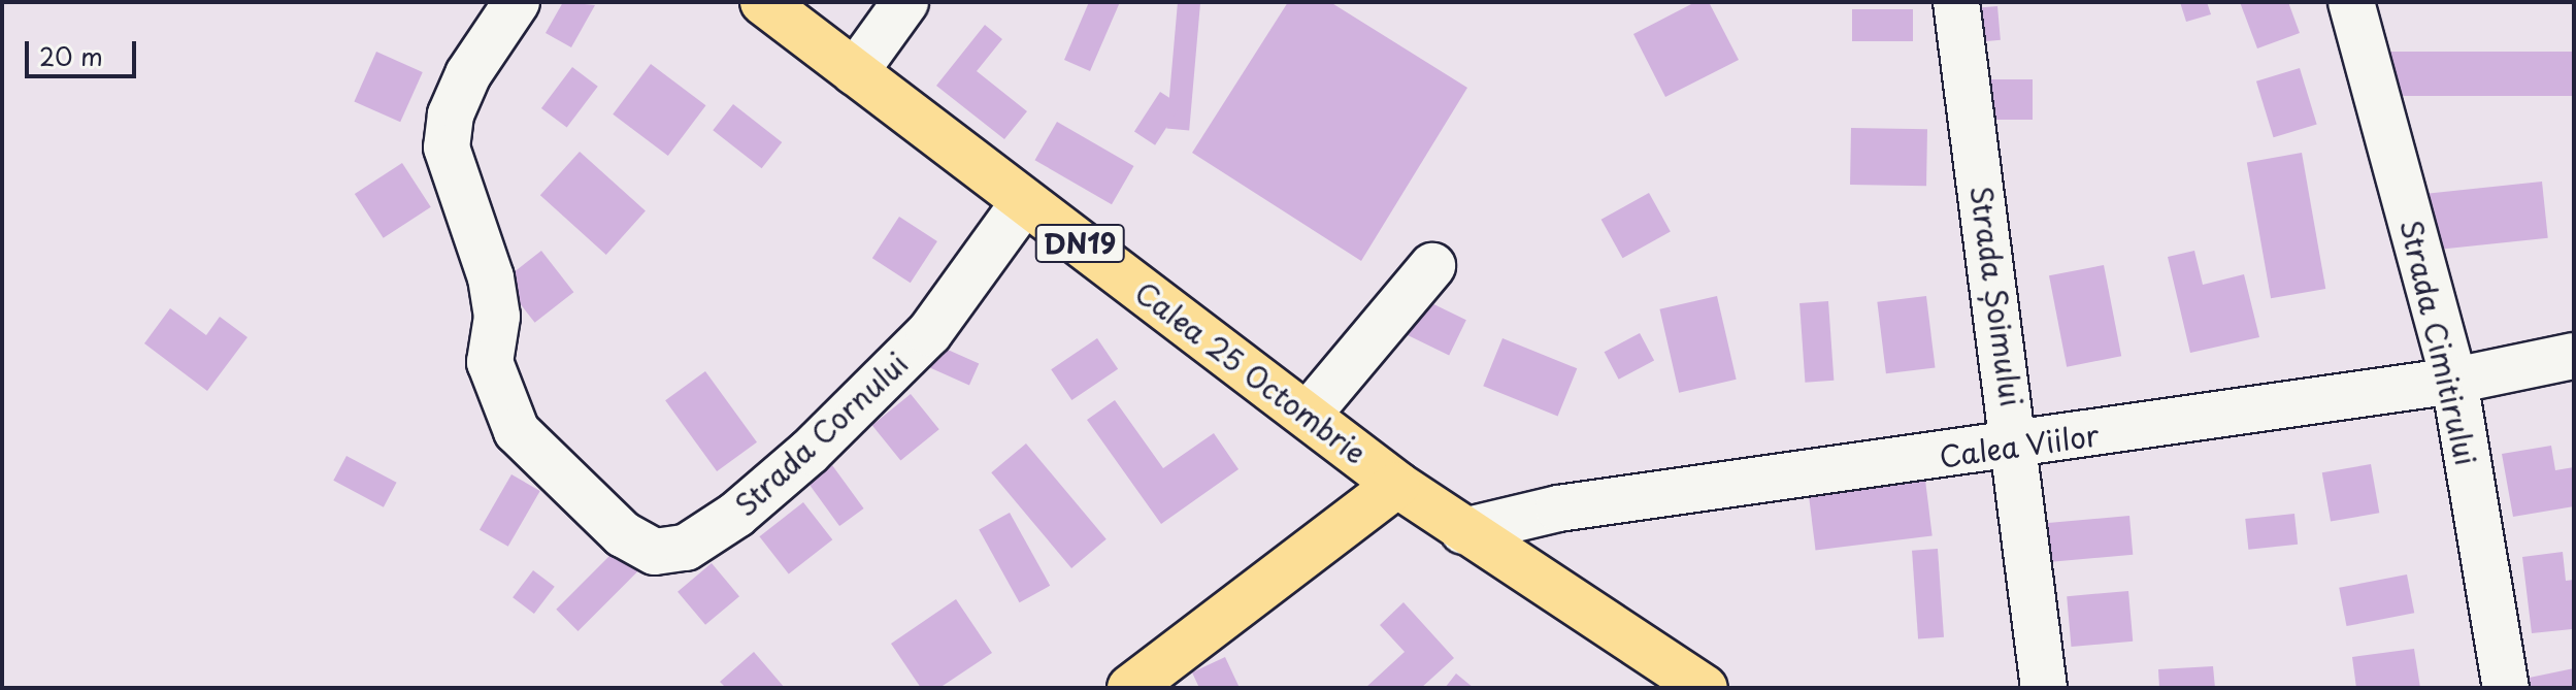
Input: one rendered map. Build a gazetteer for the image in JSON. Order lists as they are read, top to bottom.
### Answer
{
  "streets": {
    "main road": ["DN19", "Calea 25 Octombrie"],
    "street": [
      "Strada Șoimului",
      "Strada Cimitirului",
      "Strada Cornului",
      "Calea Viilor"
    ]
  },
  "crossings": [
    ["DN19", "Calea 25 Octombrie"],
    ["DN19", "Calea Viilor"],
    ["Strada Șoimului", "Calea Viilor"],
    ["Strada Cimitirului", "Calea Viilor"],
    ["Calea 25 Octombrie", "Strada Cornului"],
    ["Calea 25 Octombrie", "Calea Viilor"]
  ],
  "scale_bar": "20 m"
}
